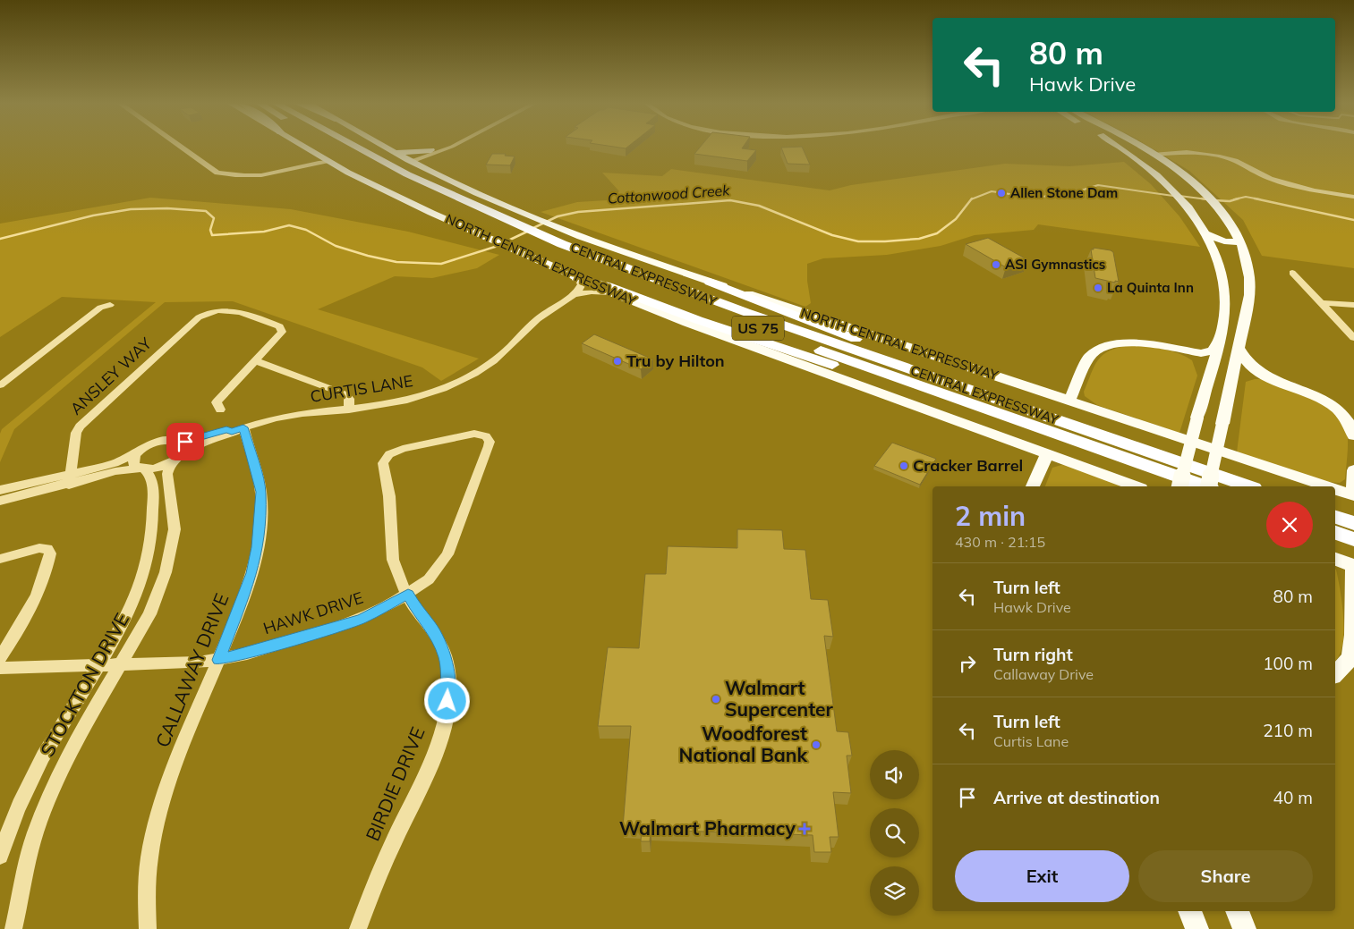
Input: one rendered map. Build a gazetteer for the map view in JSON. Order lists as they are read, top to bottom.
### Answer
{
  "streets": {
    "highway": ["CENTRAL EXPRESSWAY", "US 75"],
    "main road": ["NORTH CENTRAL EXPRESSWAY"],
    "street": [
      "ANSLEY WAY",
      "CURTIS LANE",
      "HAWK DRIVE",
      "CALLAWAY DRIVE",
      "STOCKTON DRIVE",
      "BIRDIE DRIVE"
    ]
  },
  "crossings": [
    ["NORTH CENTRAL EXPRESSWAY", "CURTIS LANE"],
    ["CURTIS LANE", "CALLAWAY DRIVE"],
    ["CURTIS LANE", "STOCKTON DRIVE"],
    ["HAWK DRIVE", "CALLAWAY DRIVE"],
    ["HAWK DRIVE", "STOCKTON DRIVE"],
    ["HAWK DRIVE", "BIRDIE DRIVE"]
  ],
  "water": ["Cottonwood Creek"],
  "places": {
    "other": [
      "Allen Stone Dam",
      "ASI Gymnastics",
      "La Quinta Inn",
      "Tru by Hilton",
      "Cracker Barrel",
      "Walmart Supercenter",
      "Woodforest National Bank"
    ],
    "health": ["Walmart Pharmacy"]
  },
  "page": {
    "turn": ["80 m", "Hawk Drive"],
    "heading": ["2 min", "430 m · 21:15"],
    "list": [
      {
        "name": "Turn left",
        "note": "Hawk Drive",
        "value": "80 m"
      },
      {
        "name": "Turn right",
        "note": "Callaway Drive",
        "value": "100 m"
      },
      {
        "name": "Turn left",
        "note": "Curtis Lane",
        "value": "210 m"
      },
      {
        "name": "Arrive at destination",
        "value": "40 m"
      }
    ],
    "buttons": ["Exit", "Share"]
  }
}
